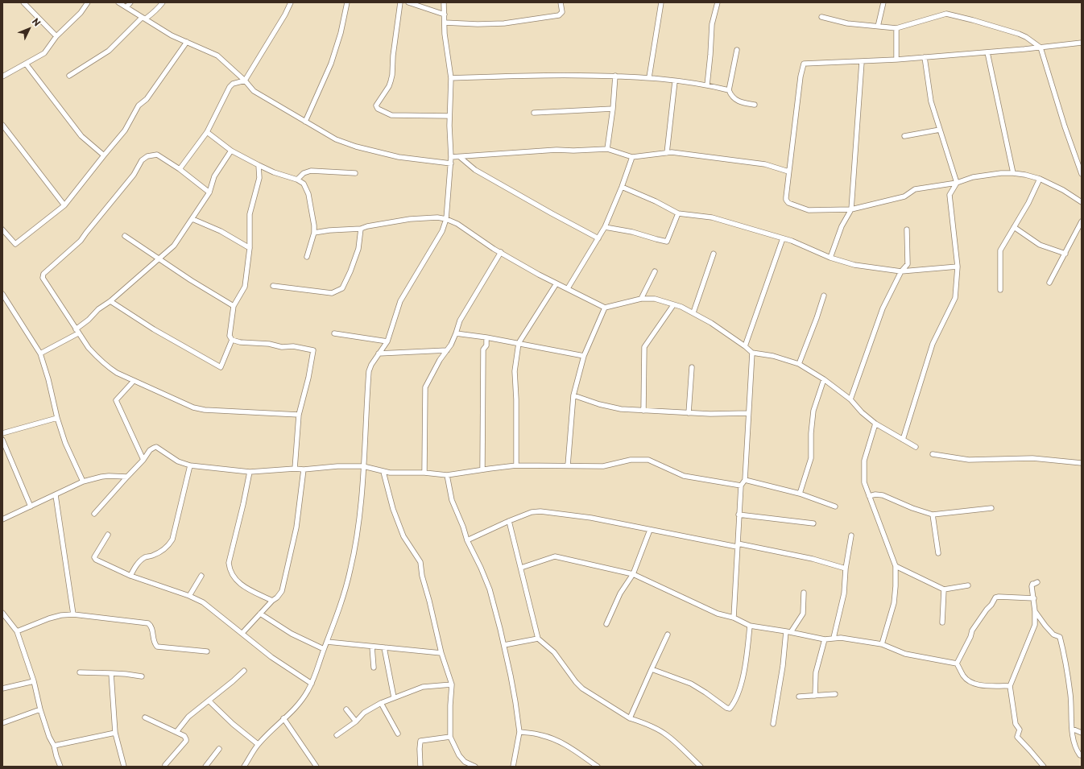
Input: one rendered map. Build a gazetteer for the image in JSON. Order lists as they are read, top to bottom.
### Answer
{
  "north": "top right"
}
